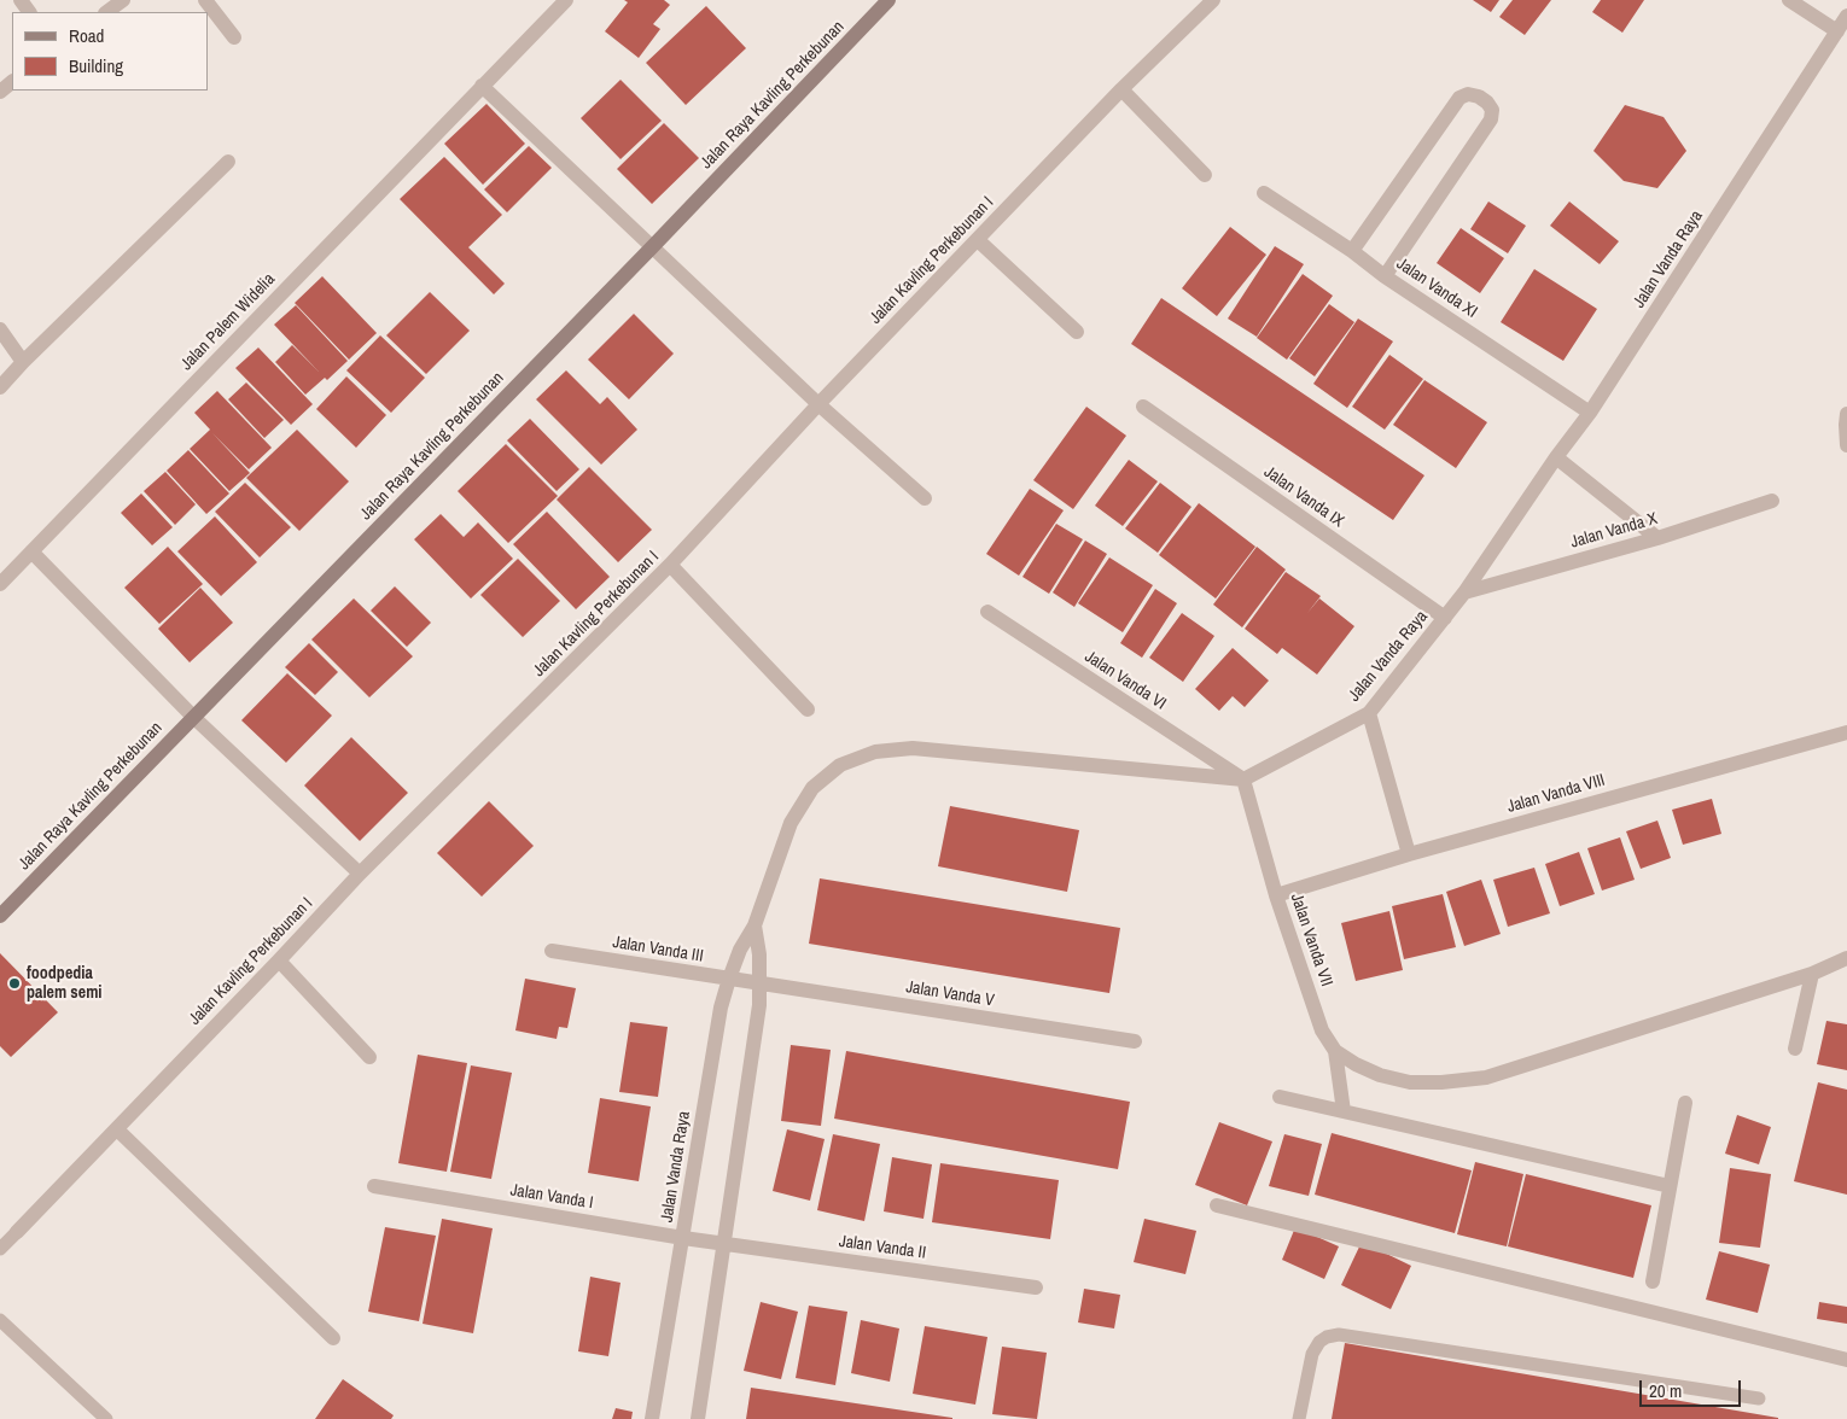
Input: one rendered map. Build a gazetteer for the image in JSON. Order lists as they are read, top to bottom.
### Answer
{
  "streets": {
    "street": [
      "Jalan Raya Kavling Perkebunan",
      "Jalan Vanda Raya",
      "Jalan Kavling Perkebunan I",
      "Jalan Vanda XI",
      "Jalan Palem Widelia",
      "Jalan Vanda IX",
      "Jalan Vanda X",
      "Jalan Vanda VI",
      "Jalan Vanda VIII",
      "Jalan Vanda VII",
      "Jalan Vanda III",
      "Jalan Vanda V",
      "Jalan Vanda I",
      "Jalan Vanda II"
    ]
  },
  "crossings": [
    ["Jalan Vanda Raya", "Jalan Vanda XI"],
    ["Jalan Vanda Raya", "Jalan Vanda IX"],
    ["Jalan Vanda Raya", "Jalan Vanda X"],
    ["Jalan Vanda Raya", "Jalan Vanda VI"],
    ["Jalan Vanda Raya", "Jalan Vanda VII"],
    ["Jalan Vanda Raya", "Jalan Vanda III"],
    ["Jalan Vanda Raya", "Jalan Vanda V"],
    ["Jalan Vanda Raya", "Jalan Vanda I"],
    ["Jalan Vanda Raya", "Jalan Vanda II"],
    ["Jalan Vanda VI", "Jalan Vanda VII"],
    ["Jalan Vanda VIII", "Jalan Vanda VII"],
    ["Jalan Vanda III", "Jalan Vanda V"],
    ["Jalan Vanda I", "Jalan Vanda II"]
  ],
  "places": ["foodpedia palem semi"],
  "legend": ["Road", "Building"],
  "scale_bar": "20 m"
}
